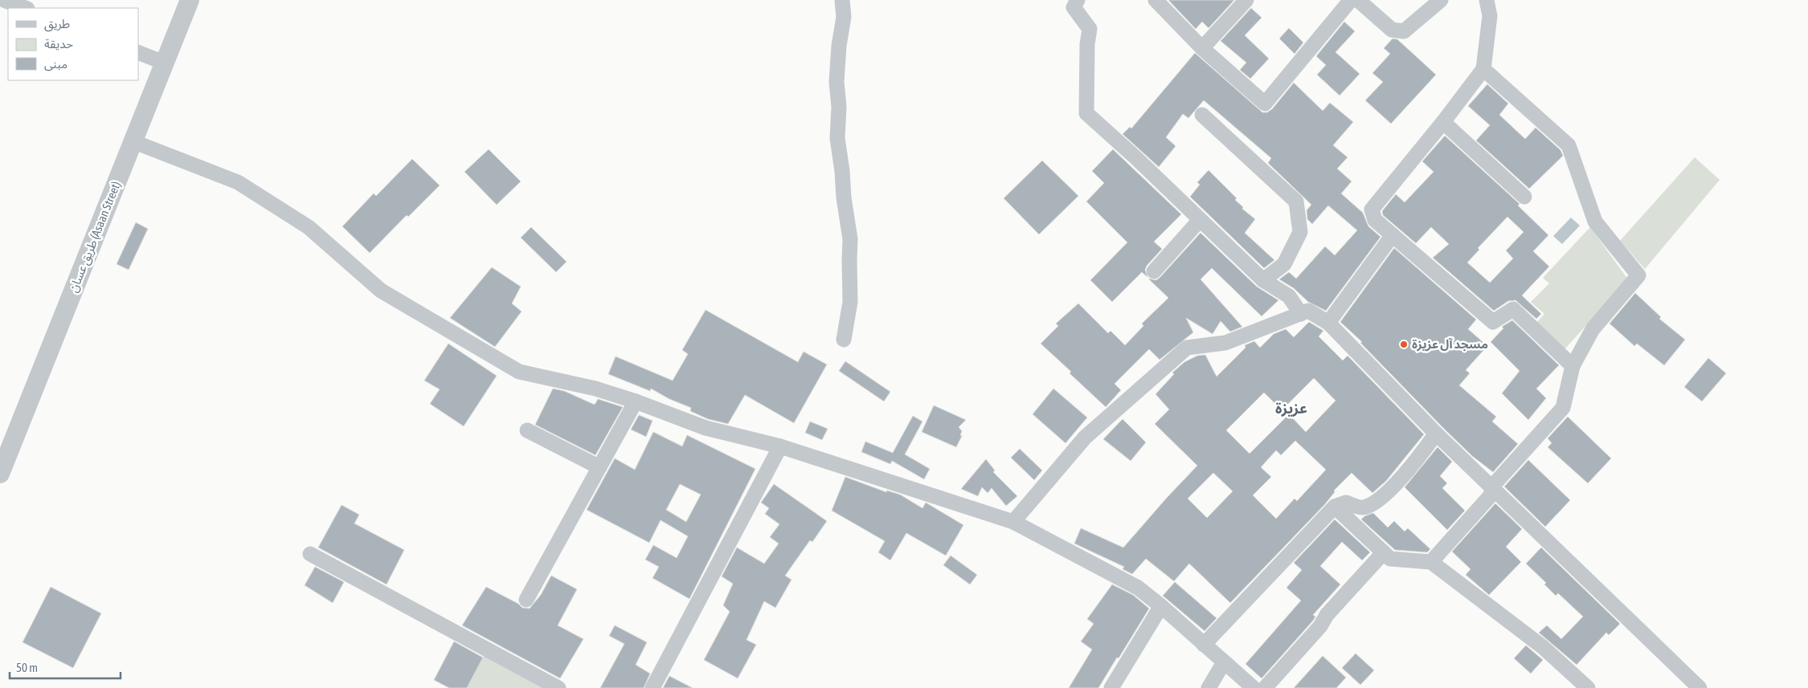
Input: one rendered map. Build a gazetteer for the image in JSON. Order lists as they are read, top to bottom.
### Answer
{
  "streets": {
    "street": ["طريق عسان (Asaan Street)"]
  },
  "districts": ["عزيزة"],
  "places": ["مسجد آل عزيزة"],
  "legend": ["طريق", "حديقة", "مبنى"],
  "scale_bar": "50 m"
}
